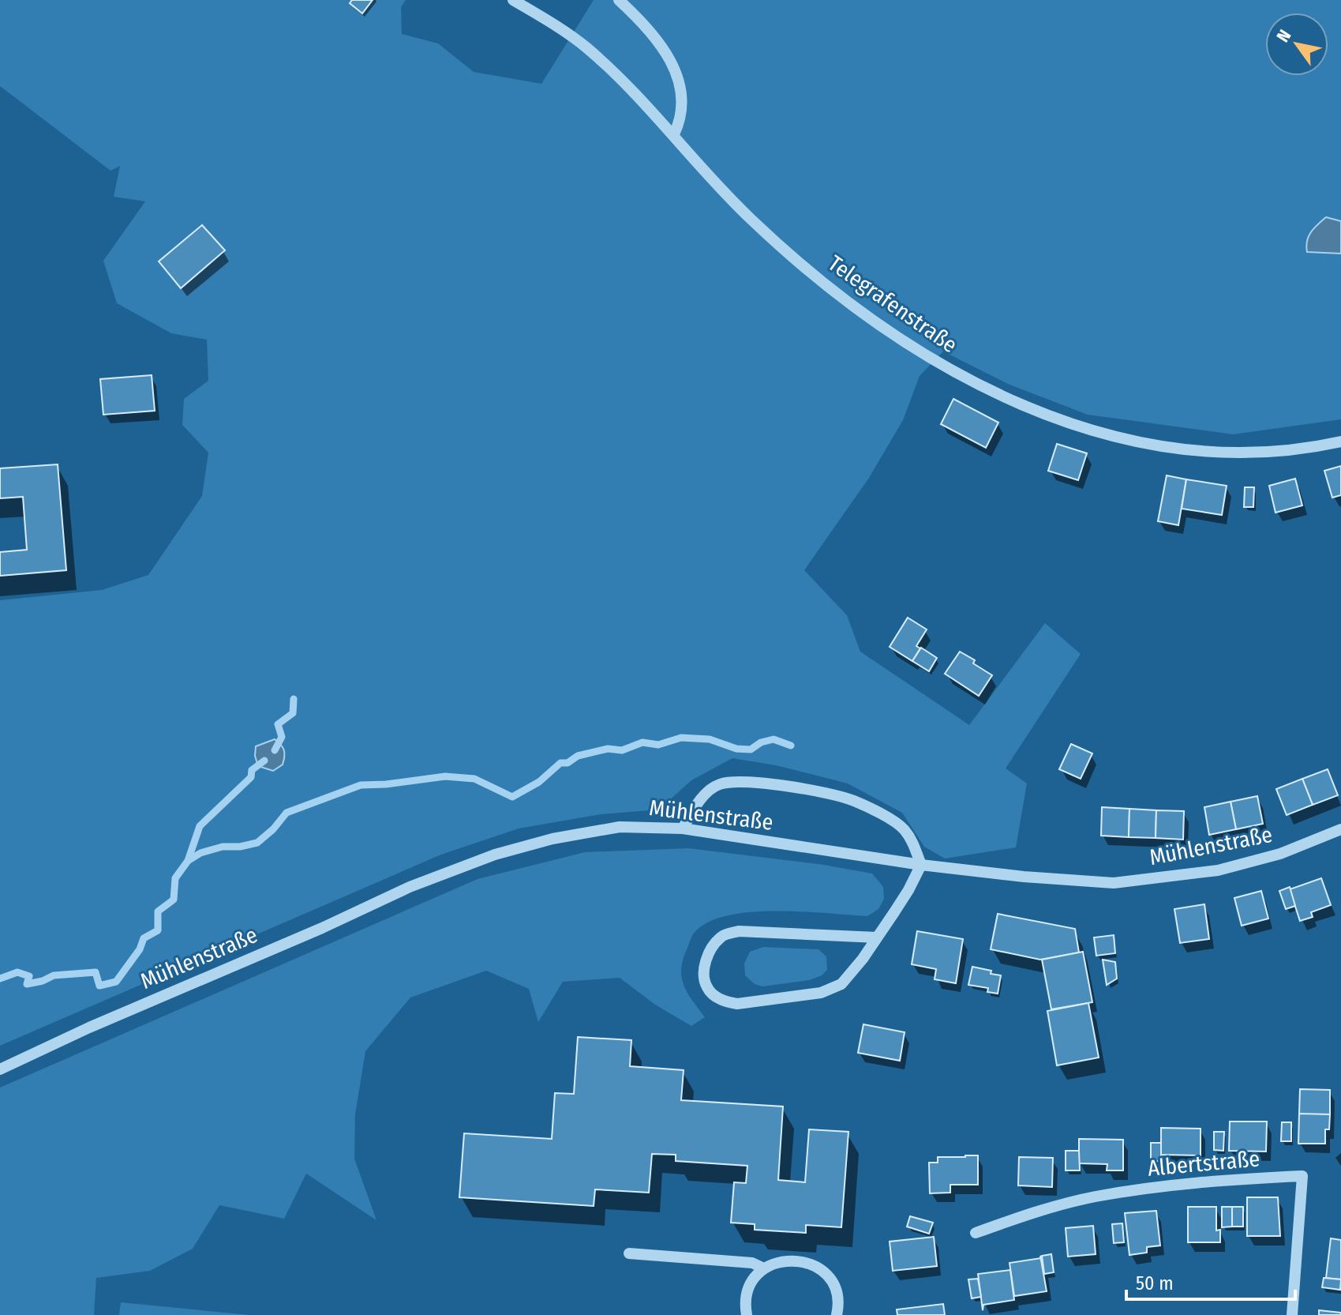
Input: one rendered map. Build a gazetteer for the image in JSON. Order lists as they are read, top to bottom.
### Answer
{
  "streets": {
    "street": ["Telegrafenstraße", "Mühlenstraße", "Albertstraße"]
  },
  "scale_bar": "50 m",
  "north": "top left"
}
